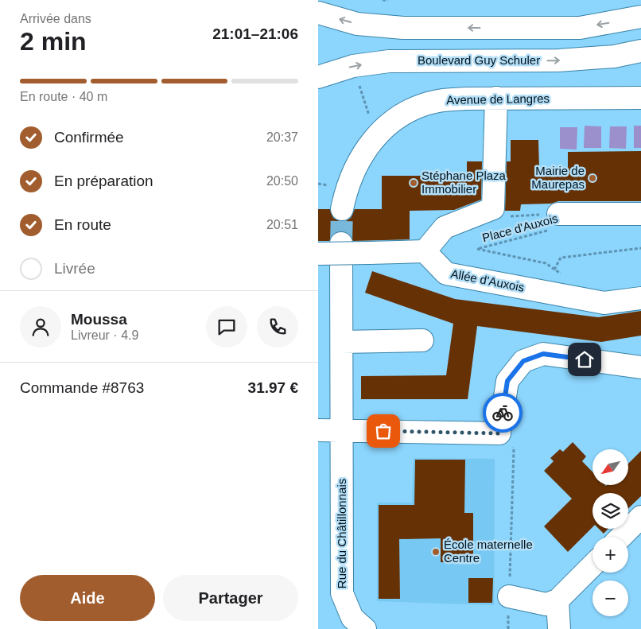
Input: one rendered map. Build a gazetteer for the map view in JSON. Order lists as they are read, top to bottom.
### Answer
{
  "streets": {
    "street": [
      "Boulevard Guy Schuler",
      "Avenue de Langres",
      "Allée d'Auxois",
      "Rue du Châtillonnais"
    ],
    "path": ["Place d'Auxois"]
  },
  "places": ["Mairie de Maurepas", "Stéphane Plaza Immobilier", "École maternelle Centre"],
  "north": "bottom left",
  "page": {
    "heading": ["2 min", "Arrivée dans", "21:01–21:06"],
    "panel": [
      "Moussa",
      "Livreur · 4.9",
      "Commande #8763",
      "31.97 €"
    ],
    "bar": "En route · 40 m",
    "list": [
      ["Confirmée", "20:37"],
      ["En préparation", "20:50"],
      ["En route", "20:51"],
      "Livrée"
    ],
    "map_buttons": ["+", "−"],
    "buttons": ["Aide", "Partager"]
  }
}
